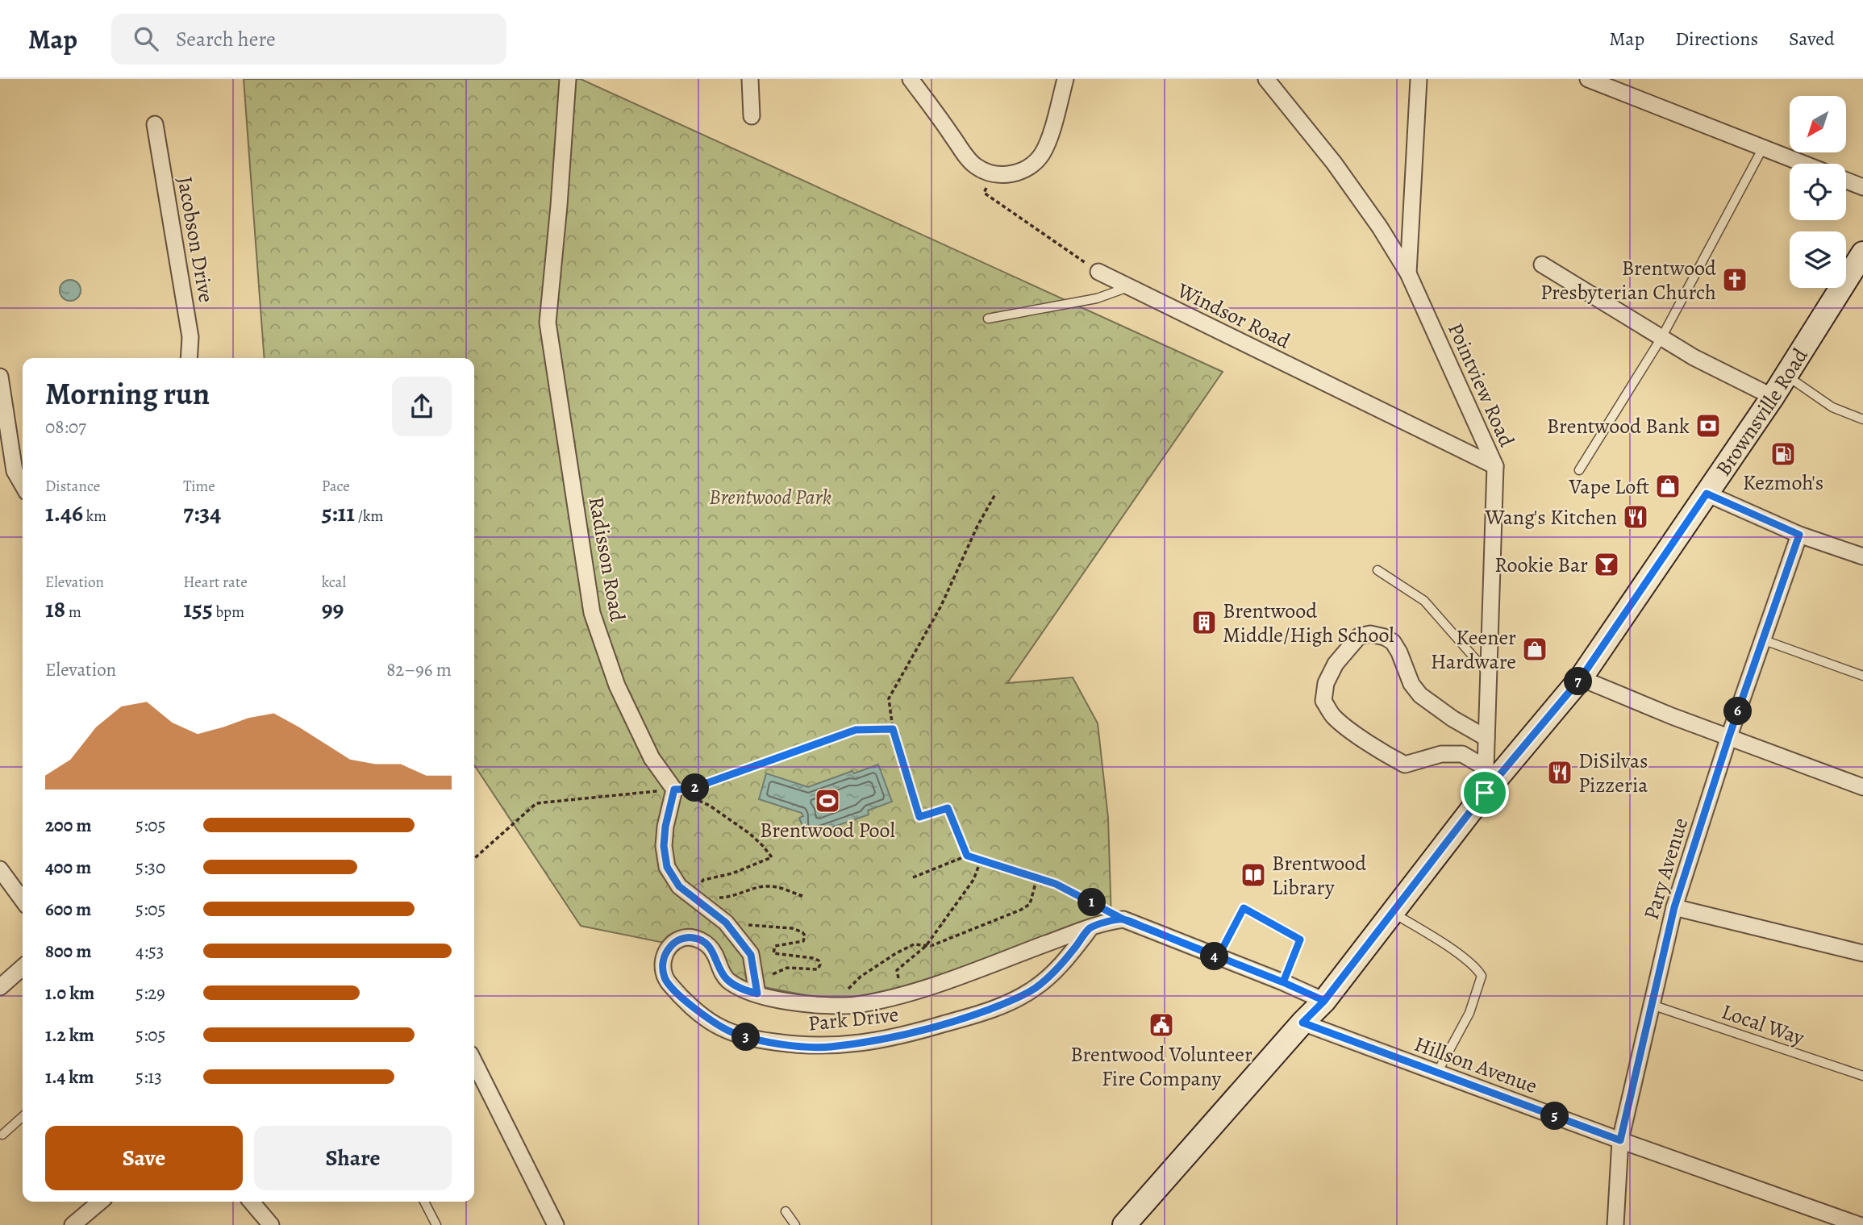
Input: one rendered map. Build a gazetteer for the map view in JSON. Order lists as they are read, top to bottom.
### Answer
{
  "streets": {
    "main road": ["Brownsville Road"],
    "street": [
      "Jacobson Drive",
      "Windsor Road",
      "Pointview Road",
      "Radisson Road",
      "Pary Avenue",
      "Park Drive",
      "Hillson Avenue"
    ],
    "lane": ["Local Way"]
  },
  "crossings": [
    ["Windsor Road", "Pointview Road"],
    ["Pointview Road", "Brownsville Road"],
    ["Brownsville Road", "Hillson Avenue"],
    ["Pary Avenue", "Local Way"],
    ["Pary Avenue", "Hillson Avenue"]
  ],
  "parks": ["Brentwood Park"],
  "places": {
    "church": ["Brentwood Presbyterian Church"],
    "bank": ["Brentwood Bank"],
    "fuel station": ["Kezmoh's"],
    "shop": ["Vape Loft", "Keener Hardware"],
    "restaurant": ["Wang's Kitchen", "DiSilvas Pizzeria"],
    "bar": ["Rookie Bar"],
    "building": ["Brentwood Middle/High School"],
    "sports": ["Brentwood Pool"],
    "library": ["Brentwood Library"],
    "public building": ["Brentwood Volunteer Fire Company"]
  },
  "north": "bottom left",
  "page": {
    "header": "Map",
    "search": "Search here",
    "nav": ["Map", "Directions", "Saved"],
    "heading": ["Morning run", "08:07"],
    "stats": [
      ["Distance", "1.46 km"],
      ["Time", "7:34"],
      ["Pace", "5:11 /km"],
      ["Elevation", "18 m"],
      ["Heart rate", "155 bpm"],
      ["kcal", "99"]
    ],
    "chart": ["Elevation", "82–96 m"],
    "pins": [
      "7",
      "6",
      "2",
      "1",
      "4",
      "3",
      "5"
    ],
    "list": [
      {
        "name": "200 m",
        "note": "5:05"
      },
      {
        "name": "400 m",
        "note": "5:30"
      },
      {
        "name": "600 m",
        "note": "5:05"
      },
      {
        "name": "800 m",
        "note": "4:53"
      },
      {
        "name": "1.0 km",
        "note": "5:29"
      },
      {
        "name": "1.2 km",
        "note": "5:05"
      },
      {
        "name": "1.4 km",
        "note": "5:13"
      }
    ],
    "buttons": ["Save", "Share"]
  }
}
